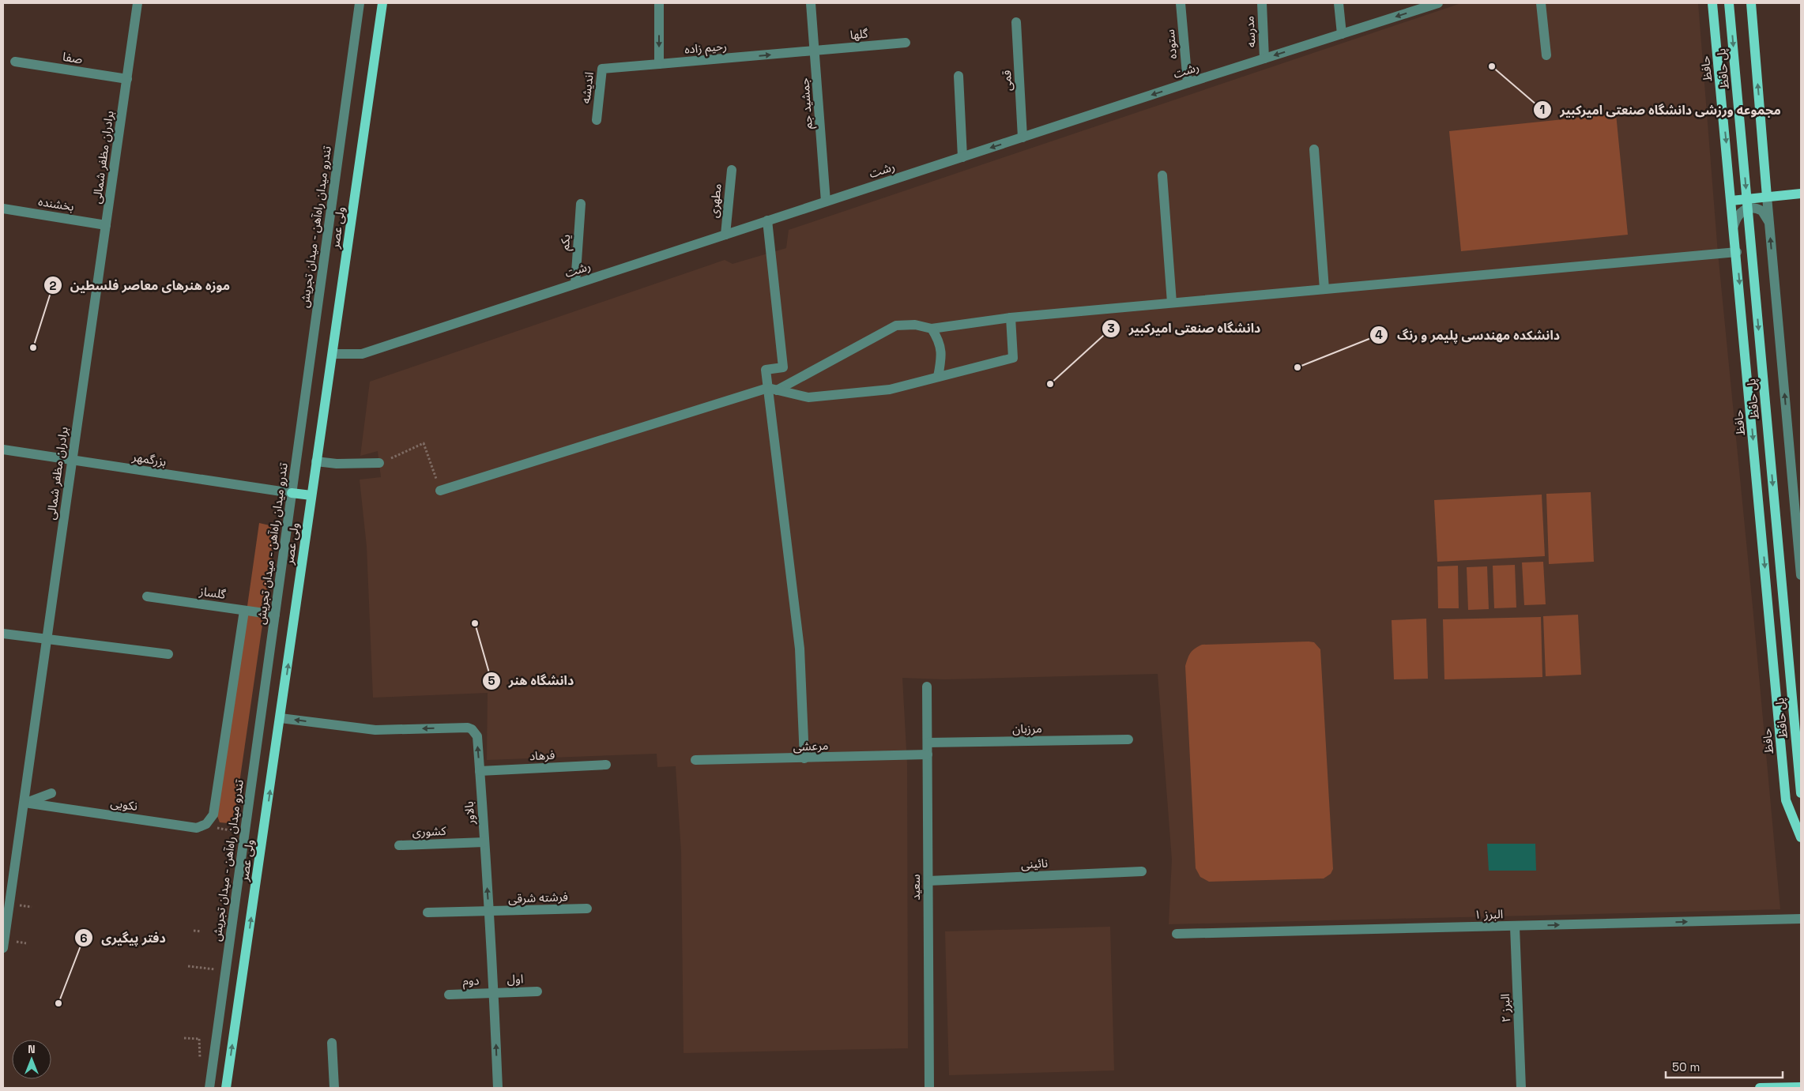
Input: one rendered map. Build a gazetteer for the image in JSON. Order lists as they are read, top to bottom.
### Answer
{
  "streets": {
    "main road": ["حافظ", "پل حافظ", "ولی عصر"],
    "street": [
      "مدرسه",
      "گلها",
      "ستوده",
      "رحیم زاده",
      "صفا",
      "رشت",
      "قمی",
      "اندیشه",
      "جمشید جم",
      "برادران مظفر شمالی",
      "مطهری",
      "بخشنده",
      "تندرو میدان راه‌آهن - میدان تجریش",
      "یکم",
      "بزرگمهر",
      "گلساز",
      "مرزبان",
      "مرعشی",
      "فرهاد",
      "نکویی",
      "بالاور",
      "کشوری",
      "نائینی",
      "سعید",
      "فرشته شرقی",
      "البرز ۱",
      "اول",
      "دوم",
      "البرز ۲"
    ]
  },
  "crossings": [
    ["مدرسه", "رشت"],
    ["گلها", "رحیم زاده"],
    ["گلها", "جمشید جم"],
    ["ستوده", "رشت"],
    ["رحیم زاده", "اندیشه"],
    ["رحیم زاده", "جمشید جم"],
    ["صفا", "برادران مظفر شمالی"],
    ["رشت", "قمی"],
    ["رشت", "جمشید جم"],
    ["رشت", "مطهری"],
    ["رشت", "ولی عصر"],
    ["رشت", "یکم"],
    ["برادران مظفر شمالی", "بخشنده"],
    ["برادران مظفر شمالی", "بزرگمهر"],
    ["برادران مظفر شمالی", "نکویی"],
    ["تندرو میدان راه‌آهن - میدان تجریش", "بزرگمهر"],
    ["تندرو میدان راه‌آهن - میدان تجریش", "گلساز"],
    ["ولی عصر", "بالاور"],
    ["مرزبان", "سعید"],
    ["مرعشی", "سعید"],
    ["فرهاد", "بالاور"],
    ["بالاور", "کشوری"],
    ["بالاور", "فرشته شرقی"],
    ["بالاور", "اول"],
    ["بالاور", "دوم"],
    ["نائینی", "سعید"],
    ["البرز ۱", "البرز ۲"],
    ["اول", "دوم"]
  ],
  "one_way": [
    "رحیم زاده",
    "حافظ",
    "پل حافظ",
    "رشت",
    "ولی عصر",
    "البرز ۱"
  ],
  "places": [
    "مجموعه ورزشی دانشگاه صنعتی امیرکبیر",
    "موزه هنرهای معاصر فلسطین",
    "دانشکده مهندسی پلیمر و رنگ",
    "دانشگاه صنعتی امیرکبیر",
    "دانشگاه هنر",
    "دفتر پیگیری"
  ],
  "scale_bar": "50 m",
  "north": "top"
}
